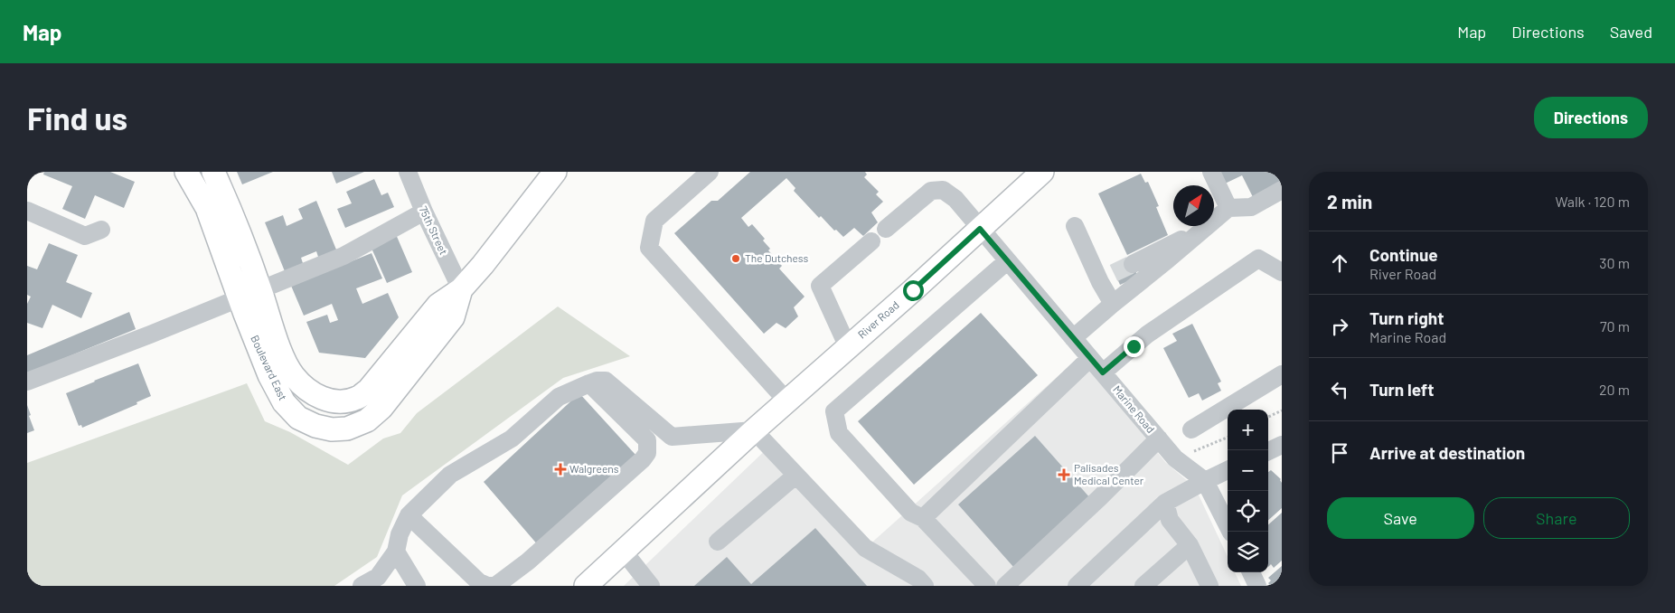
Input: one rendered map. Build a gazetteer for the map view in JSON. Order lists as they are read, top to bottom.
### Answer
{
  "streets": {
    "main road": ["River Road", "Boulevard East"],
    "street": ["75th Street", "Marine Road"]
  },
  "crossings": [
    ["75th Street", "Boulevard East"],
    ["River Road", "Marine Road"]
  ],
  "places": {
    "other": ["The Dutchess"],
    "health": ["Walgreens", "Palisades Medical Center"]
  },
  "north": "top right",
  "page": {
    "header": "Map",
    "nav": ["Map", "Directions", "Saved"],
    "buttons": [
      "Directions",
      ["Save", "Share"]
    ],
    "title": "Find us",
    "heading": ["2 min", "Walk · 120 m"],
    "list": [
      ["Continue", "River Road", "30 m"],
      ["Turn right", "Marine Road", "70 m"],
      ["Turn left", "20 m"],
      "Arrive at destination"
    ],
    "map_buttons": ["+", "−"]
  }
}
